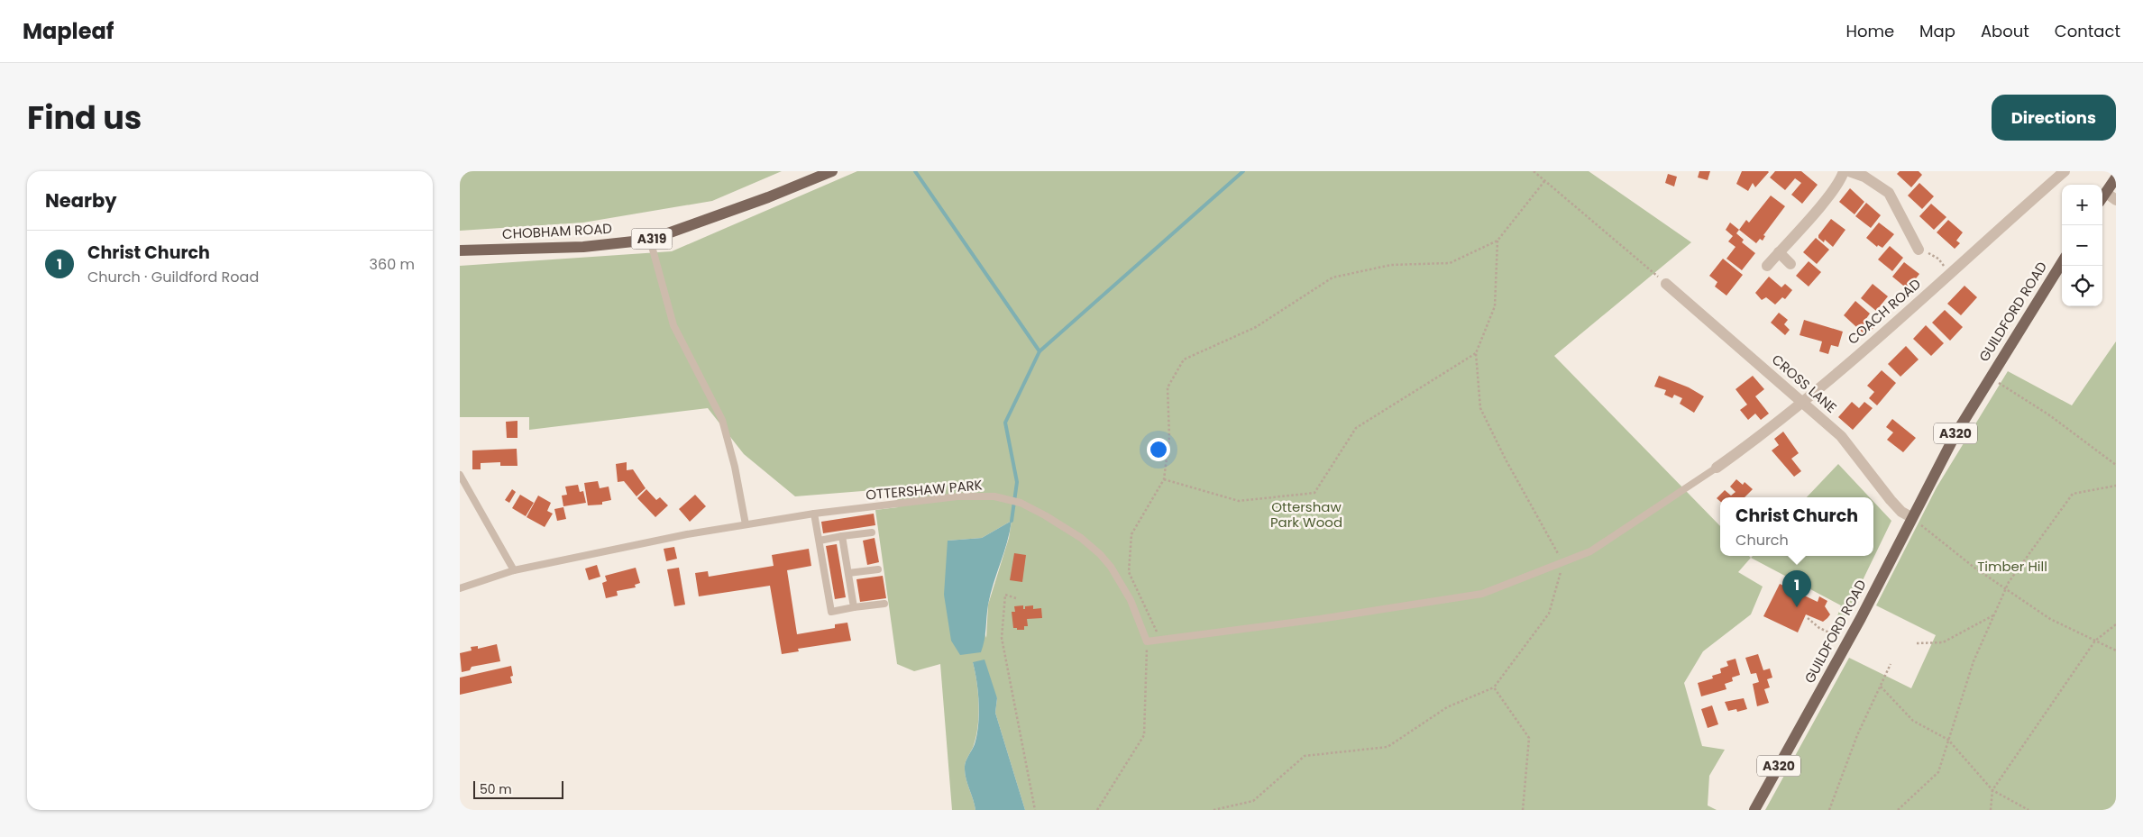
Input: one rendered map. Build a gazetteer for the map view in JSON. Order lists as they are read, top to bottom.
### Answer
{
  "streets": {
    "main road": [
      "CHOBHAM ROAD",
      "A319",
      "GUILDFORD ROAD",
      "A320"
    ],
    "street": ["COACH ROAD", "CROSS LANE"],
    "lane": ["OTTERSHAW PARK"]
  },
  "crossings": [
    ["COACH ROAD", "CROSS LANE"],
    ["GUILDFORD ROAD", "CROSS LANE"]
  ],
  "parks": ["Ottershaw Park Wood", "Timber Hill"],
  "scale_bar": "50 m",
  "page": {
    "header": "Mapleaf",
    "nav": [
      "Home",
      "Map",
      "About",
      "Contact"
    ],
    "title": "Find us",
    "buttons": "Directions",
    "heading": "Nearby",
    "map_buttons": ["+", "−"],
    "list": [
      {
        "mark": "1",
        "name": "Christ Church",
        "note": "Church · Guildford Road",
        "value": "360 m"
      }
    ],
    "popup": ["Christ Church", "Church"],
    "pins": "1",
    "scale": "50 m"
  }
}
